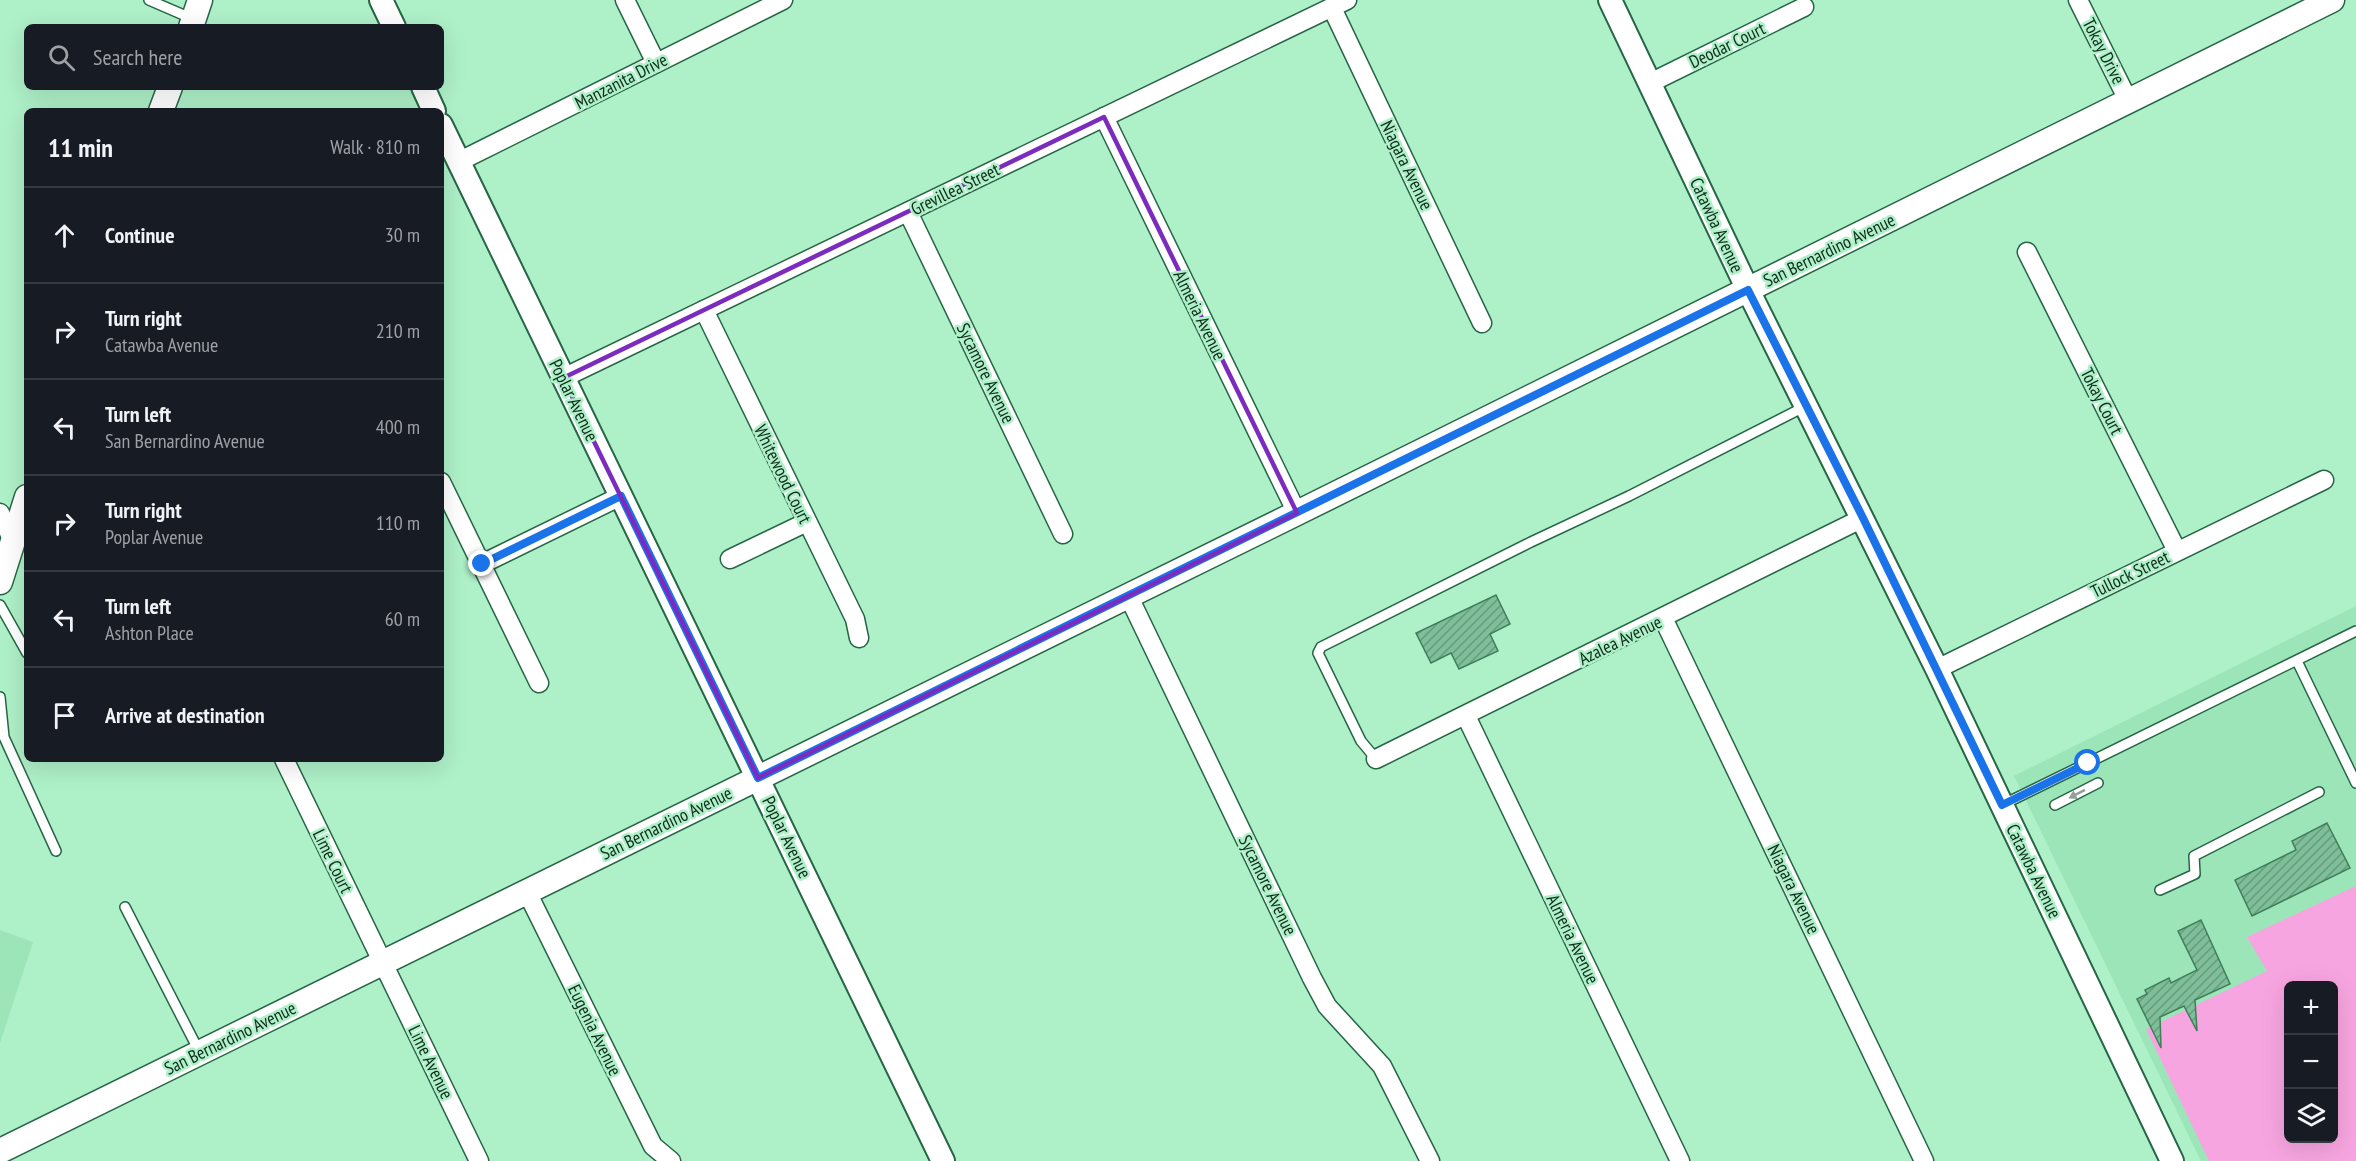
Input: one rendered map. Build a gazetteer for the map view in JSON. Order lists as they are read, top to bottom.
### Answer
{
  "streets": {
    "main road": ["San Bernardino Avenue"],
    "street": [
      "Deodar Court",
      "Tokay Drive",
      "Manzanita Drive",
      "Niagara Avenue",
      "Grevillea Street",
      "Catawba Avenue",
      "Almeria Avenue",
      "Sycamore Avenue",
      "Poplar Avenue",
      "Tokay Court",
      "Whitewood Court",
      "Tullock Street",
      "Azalea Avenue",
      "Lime Court",
      "Eugenia Avenue",
      "Lime Avenue"
    ]
  },
  "crossings": [
    ["Deodar Court", "Catawba Avenue"],
    ["Tokay Drive", "San Bernardino Avenue"],
    ["Manzanita Drive", "Poplar Avenue"],
    ["Niagara Avenue", "Grevillea Street"],
    ["Niagara Avenue", "Azalea Avenue"],
    ["Grevillea Street", "Almeria Avenue"],
    ["Grevillea Street", "Sycamore Avenue"],
    ["Grevillea Street", "Poplar Avenue"],
    ["Grevillea Street", "Whitewood Court"],
    ["Catawba Avenue", "San Bernardino Avenue"],
    ["Catawba Avenue", "Tullock Street"],
    ["Catawba Avenue", "Azalea Avenue"],
    ["San Bernardino Avenue", "Almeria Avenue"],
    ["San Bernardino Avenue", "Sycamore Avenue"],
    ["San Bernardino Avenue", "Poplar Avenue"],
    ["San Bernardino Avenue", "Lime Court"],
    ["San Bernardino Avenue", "Eugenia Avenue"],
    ["San Bernardino Avenue", "Lime Avenue"],
    ["Almeria Avenue", "Azalea Avenue"],
    ["Tokay Court", "Tullock Street"],
    ["Lime Court", "Lime Avenue"]
  ],
  "page": {
    "search": "Search here",
    "heading": ["11 min", "Walk · 810 m"],
    "list": [
      ["Continue", "30 m"],
      ["Turn right", "Catawba Avenue", "210 m"],
      ["Turn left", "San Bernardino Avenue", "400 m"],
      ["Turn right", "Poplar Avenue", "110 m"],
      ["Turn left", "Ashton Place", "60 m"],
      "Arrive at destination"
    ],
    "map_buttons": ["+", "−"]
  }
}
